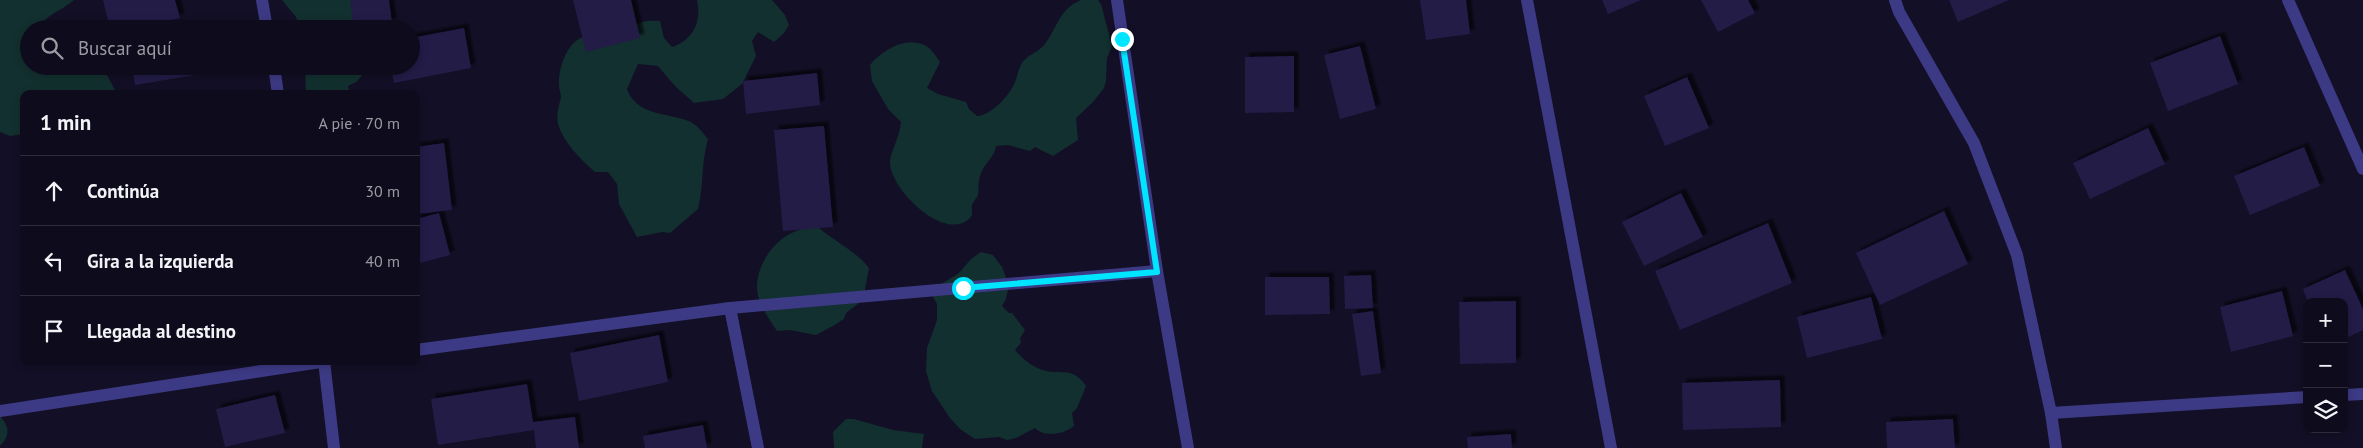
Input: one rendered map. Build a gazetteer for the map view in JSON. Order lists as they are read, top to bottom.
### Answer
{
  "page": {
    "search": "Buscar aquí",
    "heading": ["1 min", "A pie · 70 m"],
    "list": [
      ["Continúa", "30 m"],
      ["Gira a la izquierda", "40 m"],
      "Llegada al destino"
    ],
    "map_buttons": ["+", "−"]
  }
}
